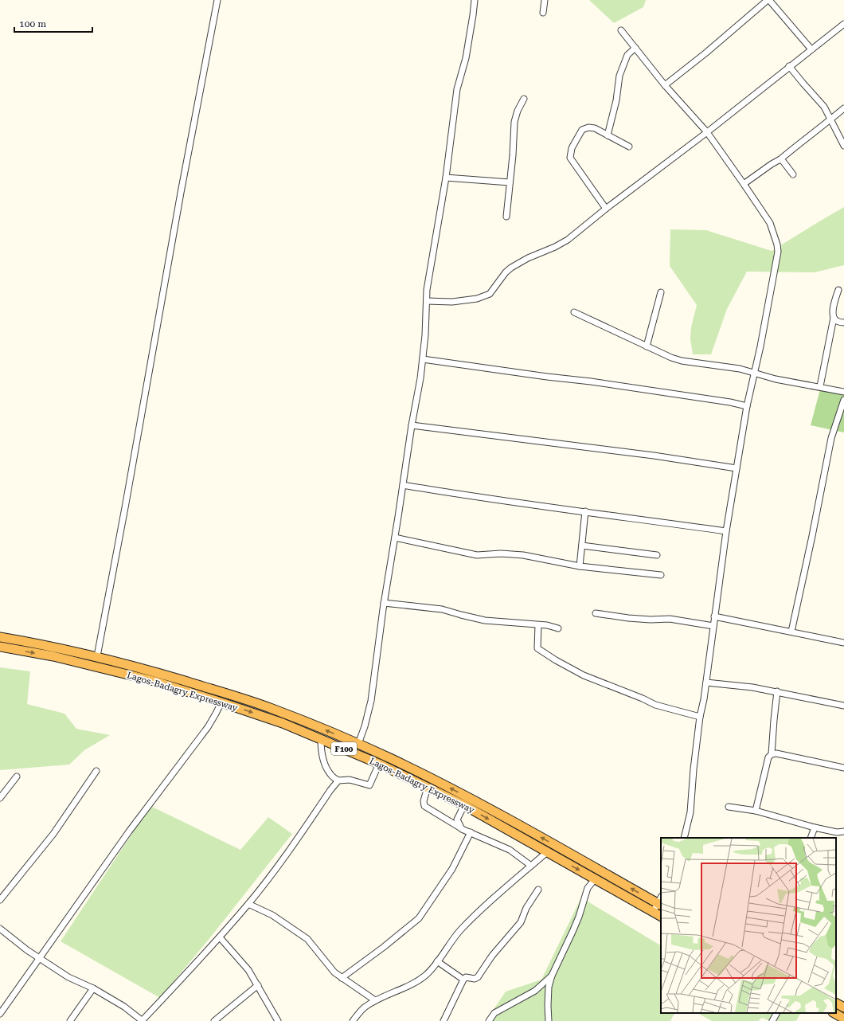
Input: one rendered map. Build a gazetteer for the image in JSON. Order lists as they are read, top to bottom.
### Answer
{
  "streets": {
    "highway": ["Lagos-Badagry Expressway", "F100"]
  },
  "scale_bar": "100 m"
}
